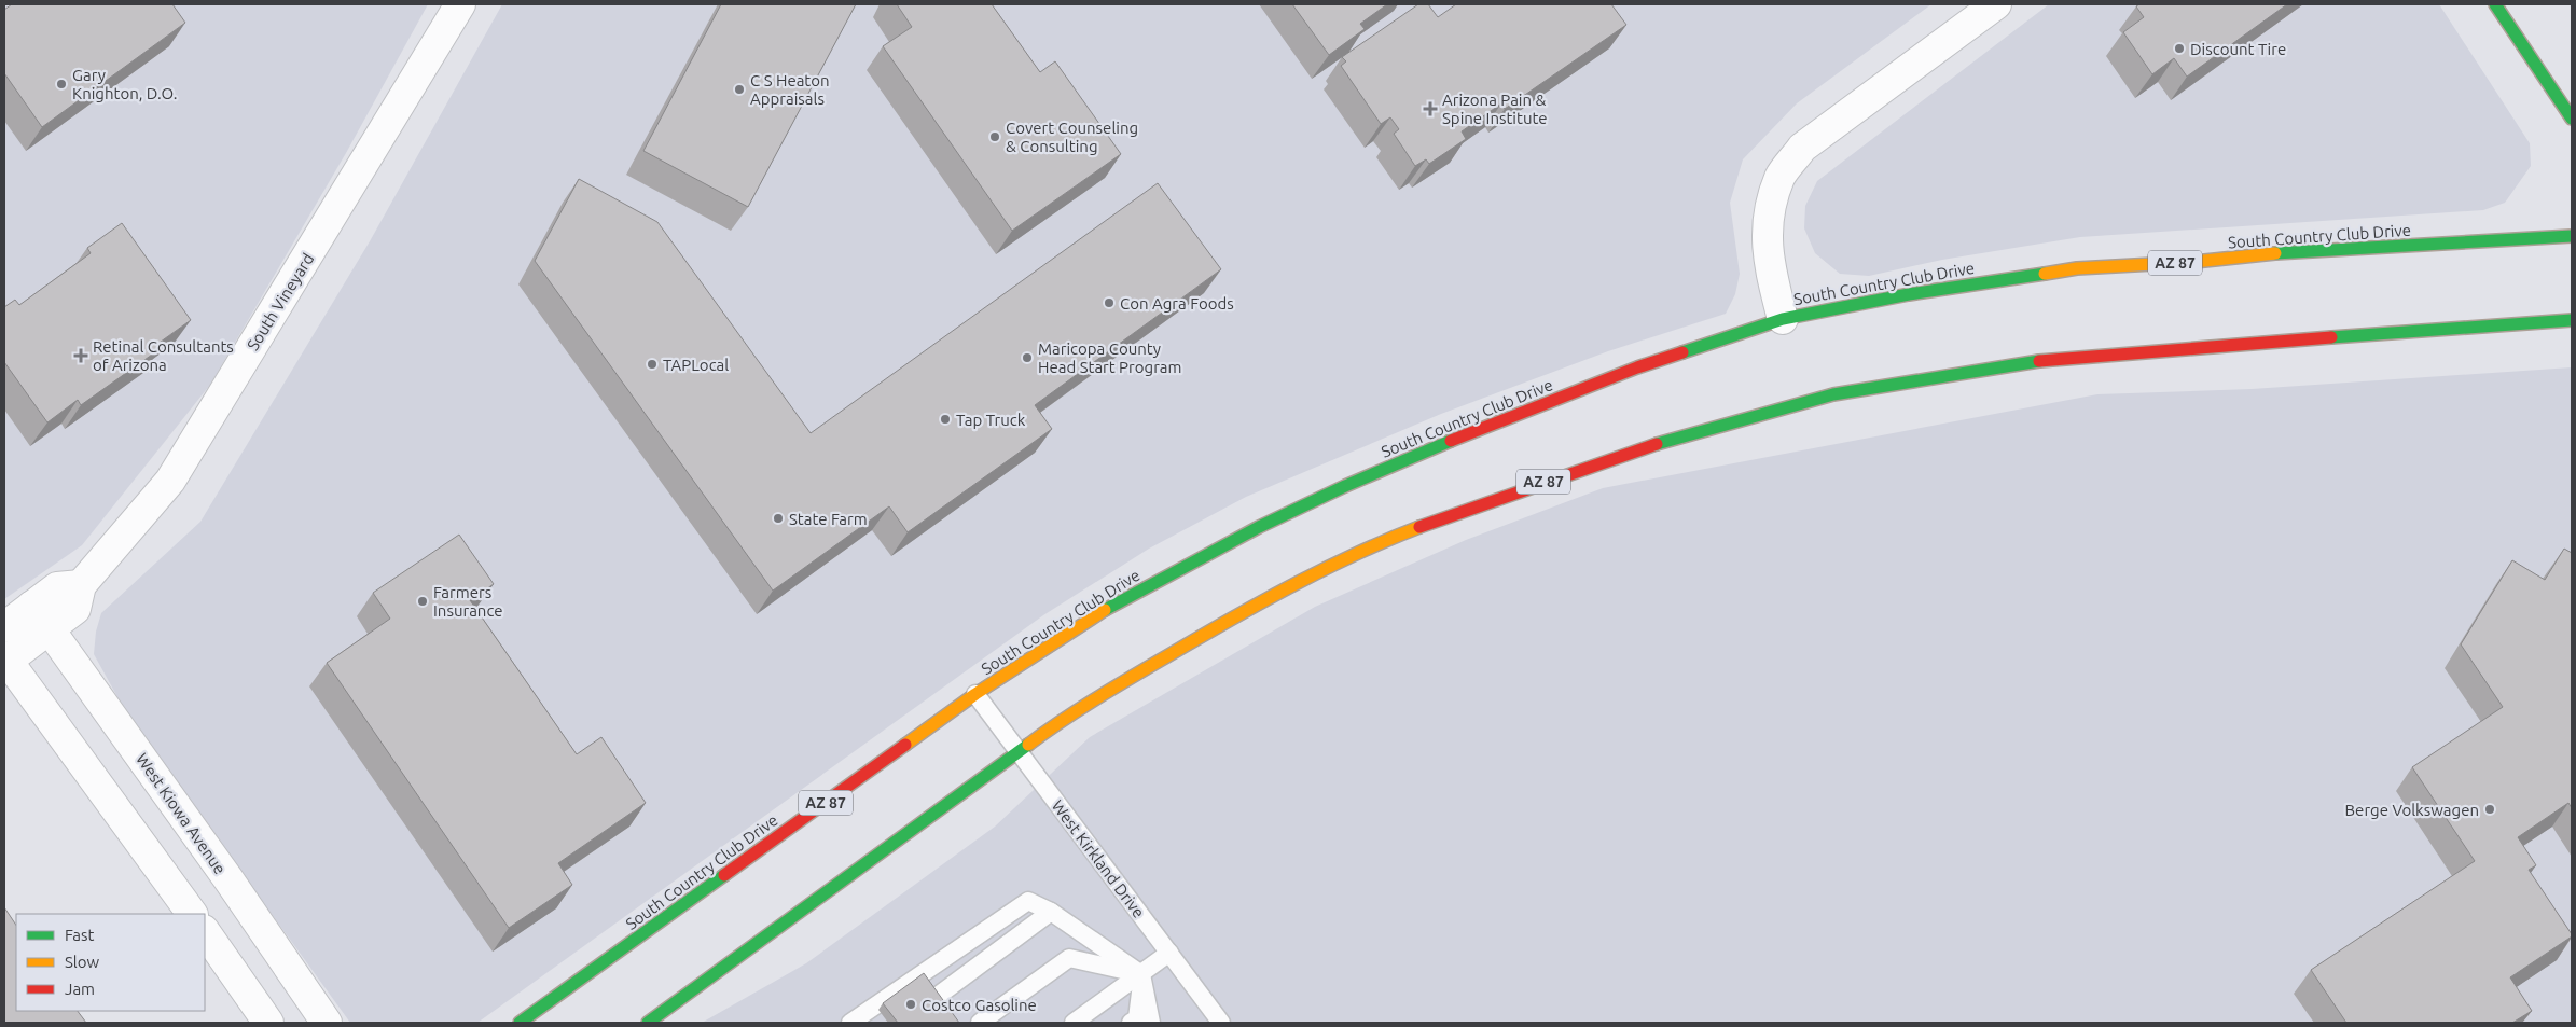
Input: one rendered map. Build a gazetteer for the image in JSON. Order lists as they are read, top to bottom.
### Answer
{
  "streets": {
    "main road": ["South Country Club Drive", "AZ 87"],
    "street": ["South Vineyard", "West Kiowa Avenue"],
    "lane": ["West Kirkland Drive"]
  },
  "crossings": [
    ["South Country Club Drive", "West Kirkland Drive"],
    ["AZ 87", "West Kirkland Drive"],
    ["South Vineyard", "West Kiowa Avenue"]
  ],
  "places": {
    "other": [
      "Discount Tire",
      "Gary Knighton, D.O.",
      "C S Heaton Appraisals",
      "Covert Counseling & Consulting",
      "Con Agra Foods",
      "Maricopa County Head Start Program",
      "TAPLocal",
      "Tap Truck",
      "State Farm",
      "Farmers Insurance",
      "Berge Volkswagen",
      "Costco Gasoline"
    ],
    "health": ["Arizona Pain & Spine Institute", "Retinal Consultants of Arizona"]
  },
  "legend": ["Fast", "Slow", "Jam"]
}
